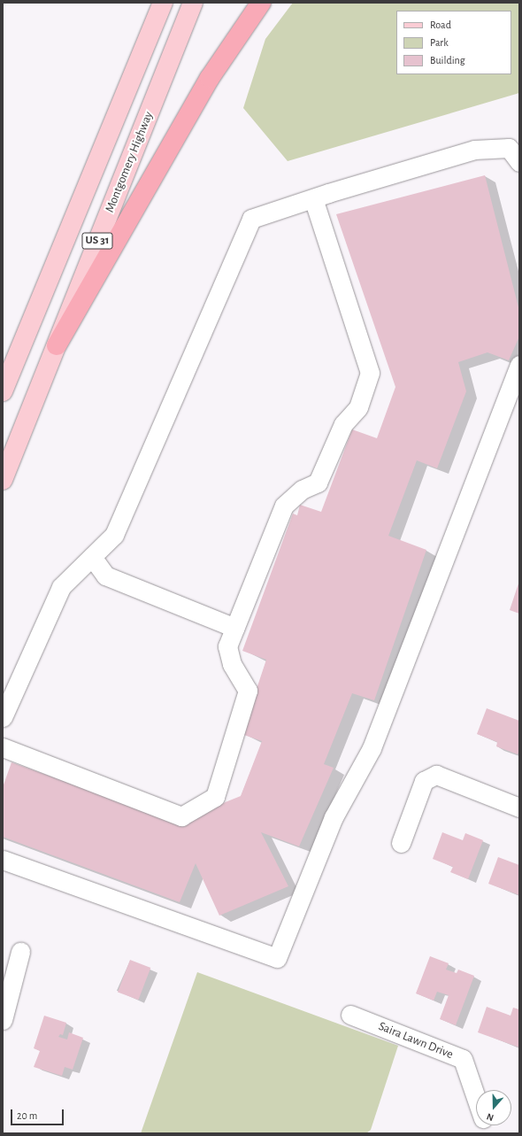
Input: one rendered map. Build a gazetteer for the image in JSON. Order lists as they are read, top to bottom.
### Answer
{
  "streets": {
    "main road": ["Montgomery Highway", "US 31"],
    "street": ["Saira Lawn Drive"]
  },
  "legend": ["Road", "Park", "Building"],
  "scale_bar": "20 m",
  "north": "bottom"
}
